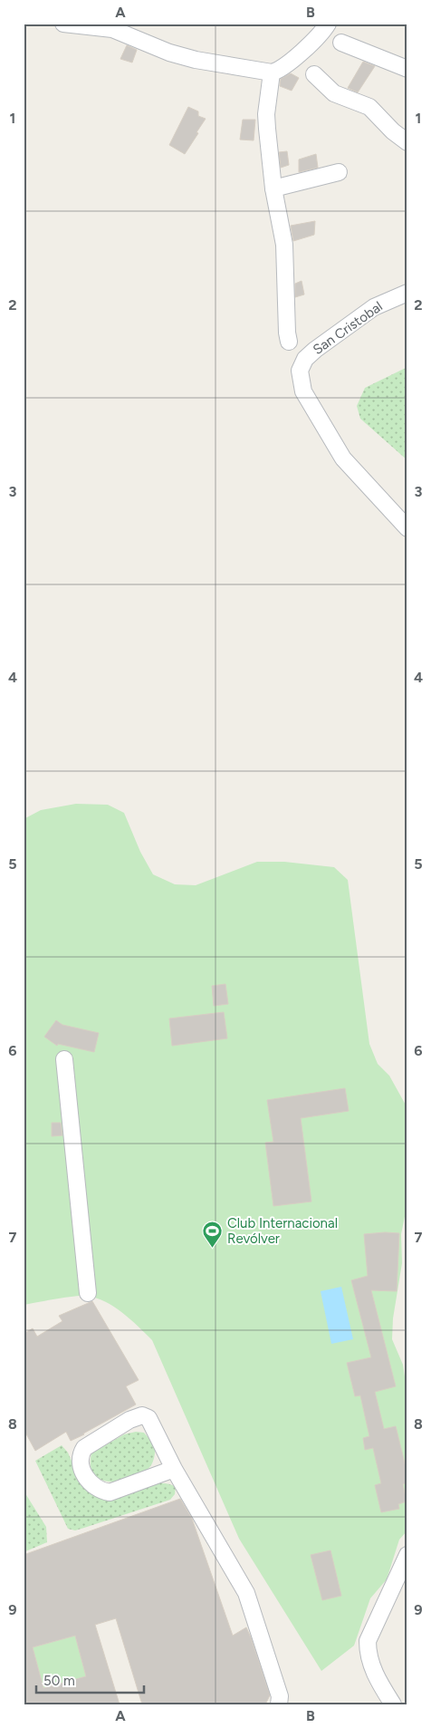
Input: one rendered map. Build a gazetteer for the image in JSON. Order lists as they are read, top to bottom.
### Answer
{
  "streets": {
    "street": ["San Cristobal"]
  },
  "places": {
    "sports": ["Club Internacional Revólver"]
  },
  "scale_bar": "50 m",
  "grid": {
    "columns": ["A", "B"],
    "rows": [
      "1",
      "2",
      "3",
      "4",
      "5",
      "6",
      "7",
      "8",
      "9"
    ]
  }
}
